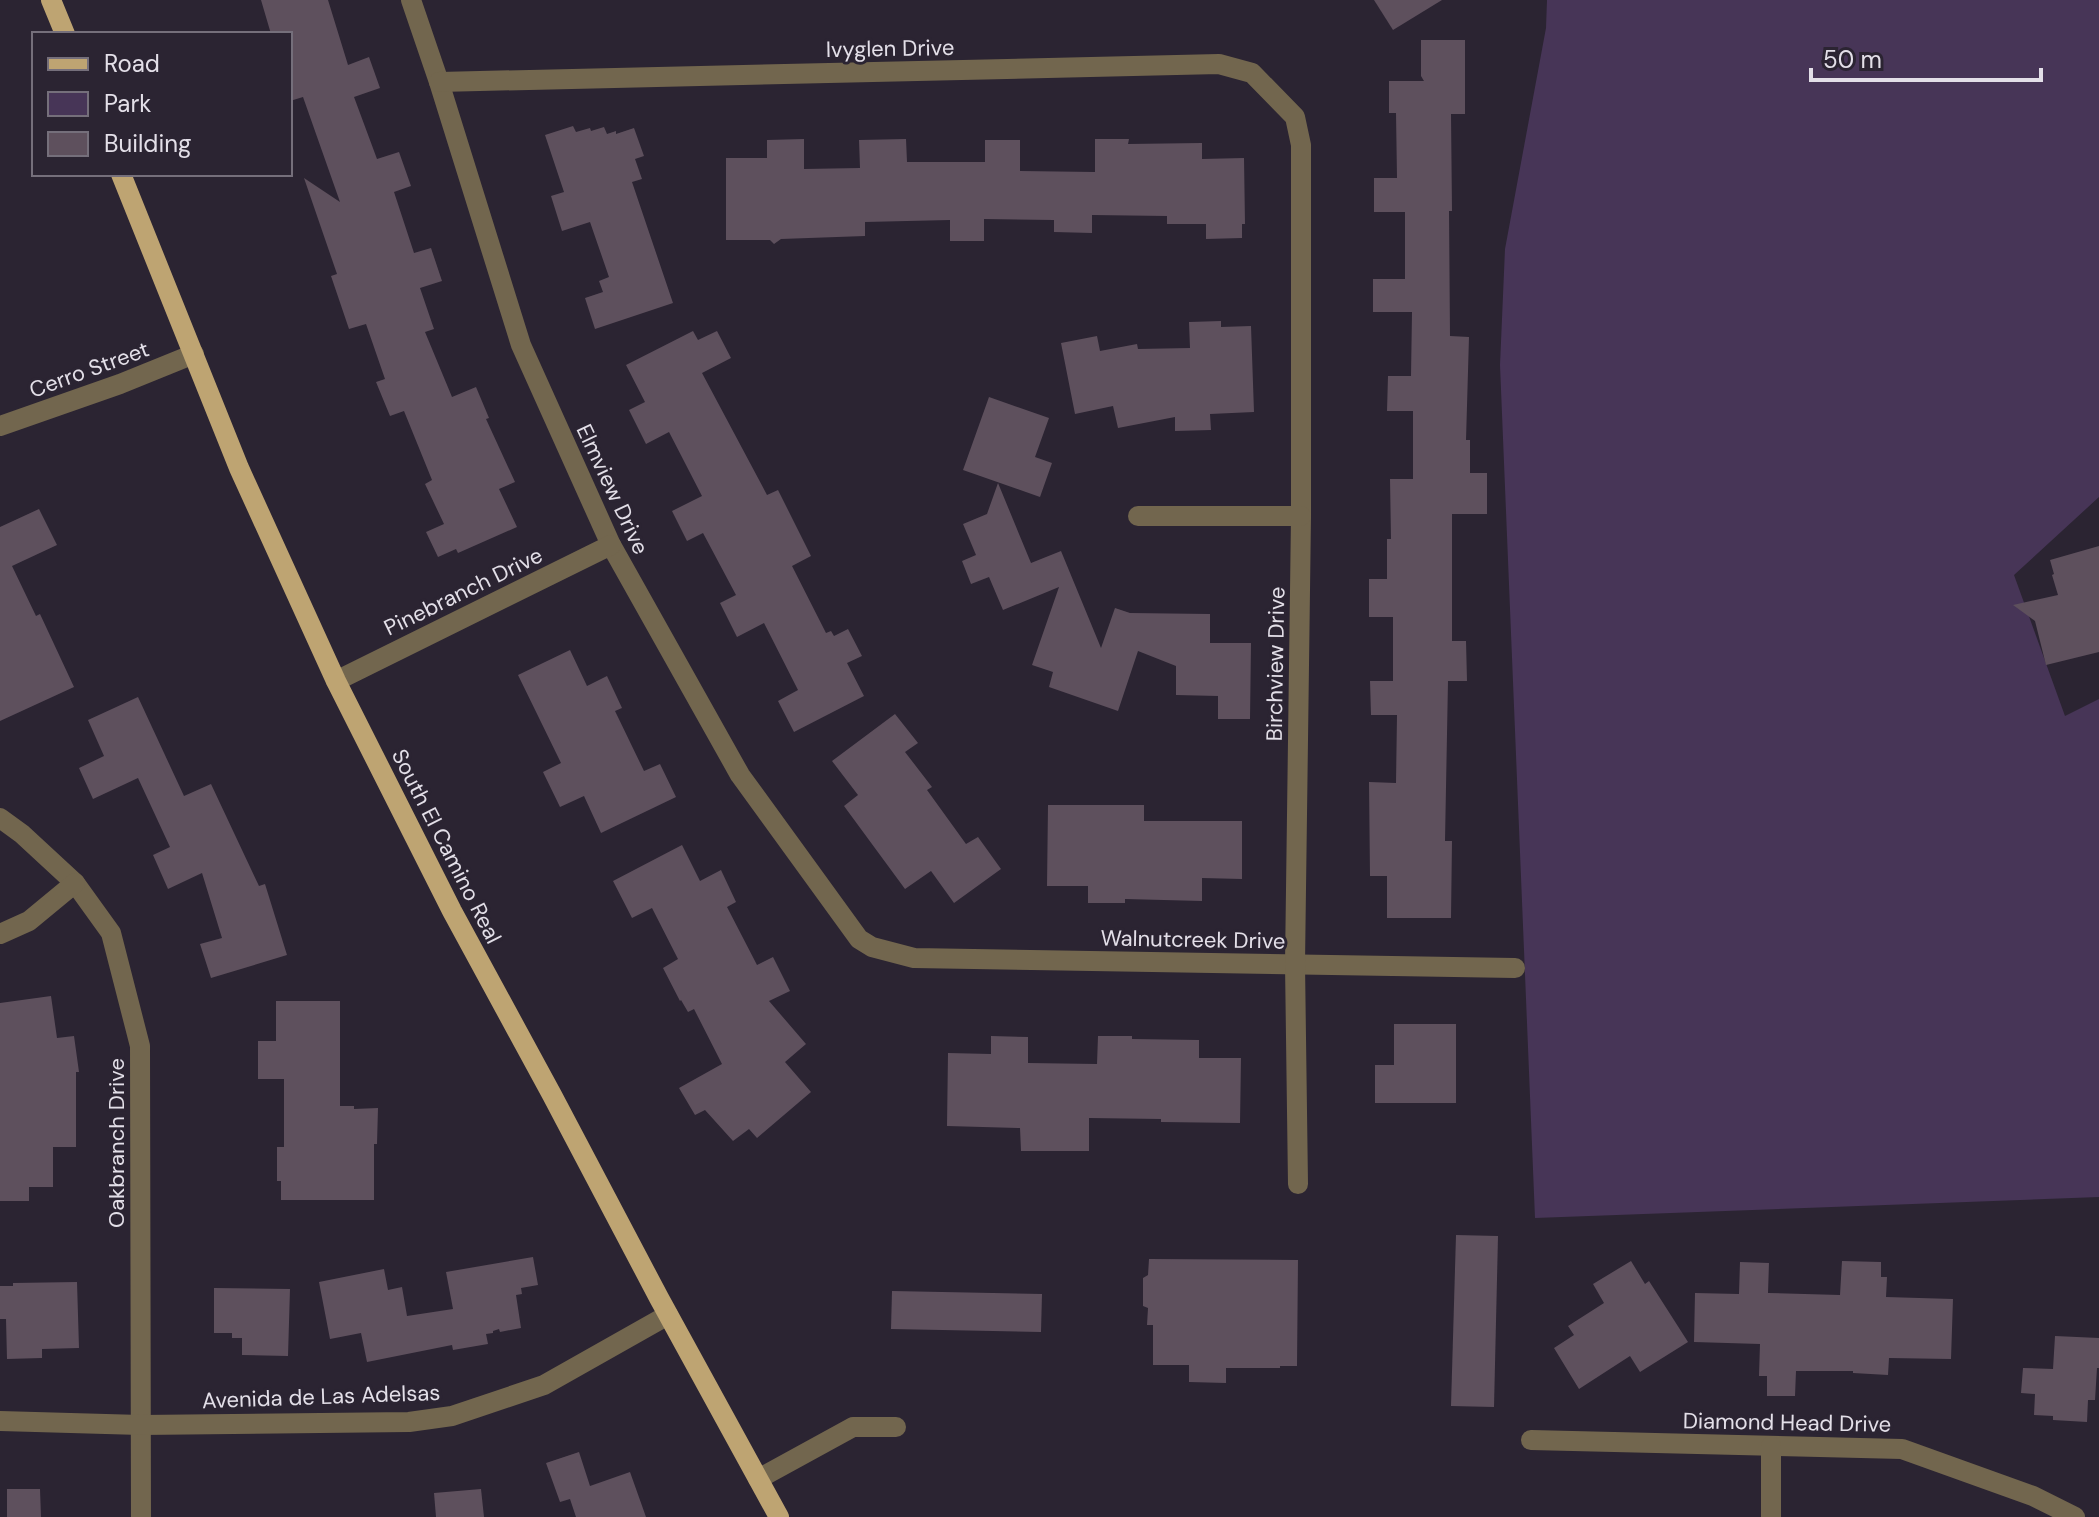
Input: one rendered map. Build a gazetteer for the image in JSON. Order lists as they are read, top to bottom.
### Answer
{
  "streets": {
    "main road": ["South El Camino Real"],
    "street": [
      "Ivyglen Drive",
      "Cerro Street",
      "Elmview Drive",
      "Pinebranch Drive",
      "Birchview Drive",
      "Walnutcreek Drive",
      "Oakbranch Drive",
      "Avenida de Las Adelsas",
      "Diamond Head Drive"
    ]
  },
  "crossings": [
    ["Ivyglen Drive", "Elmview Drive"],
    ["Ivyglen Drive", "Birchview Drive"],
    ["Cerro Street", "South El Camino Real"],
    ["Elmview Drive", "Pinebranch Drive"],
    ["Elmview Drive", "Walnutcreek Drive"],
    ["Pinebranch Drive", "South El Camino Real"],
    ["Birchview Drive", "Walnutcreek Drive"],
    ["South El Camino Real", "Avenida de Las Adelsas"],
    ["Oakbranch Drive", "Avenida de Las Adelsas"]
  ],
  "legend": ["Road", "Park", "Building"],
  "scale_bar": "50 m"
}
